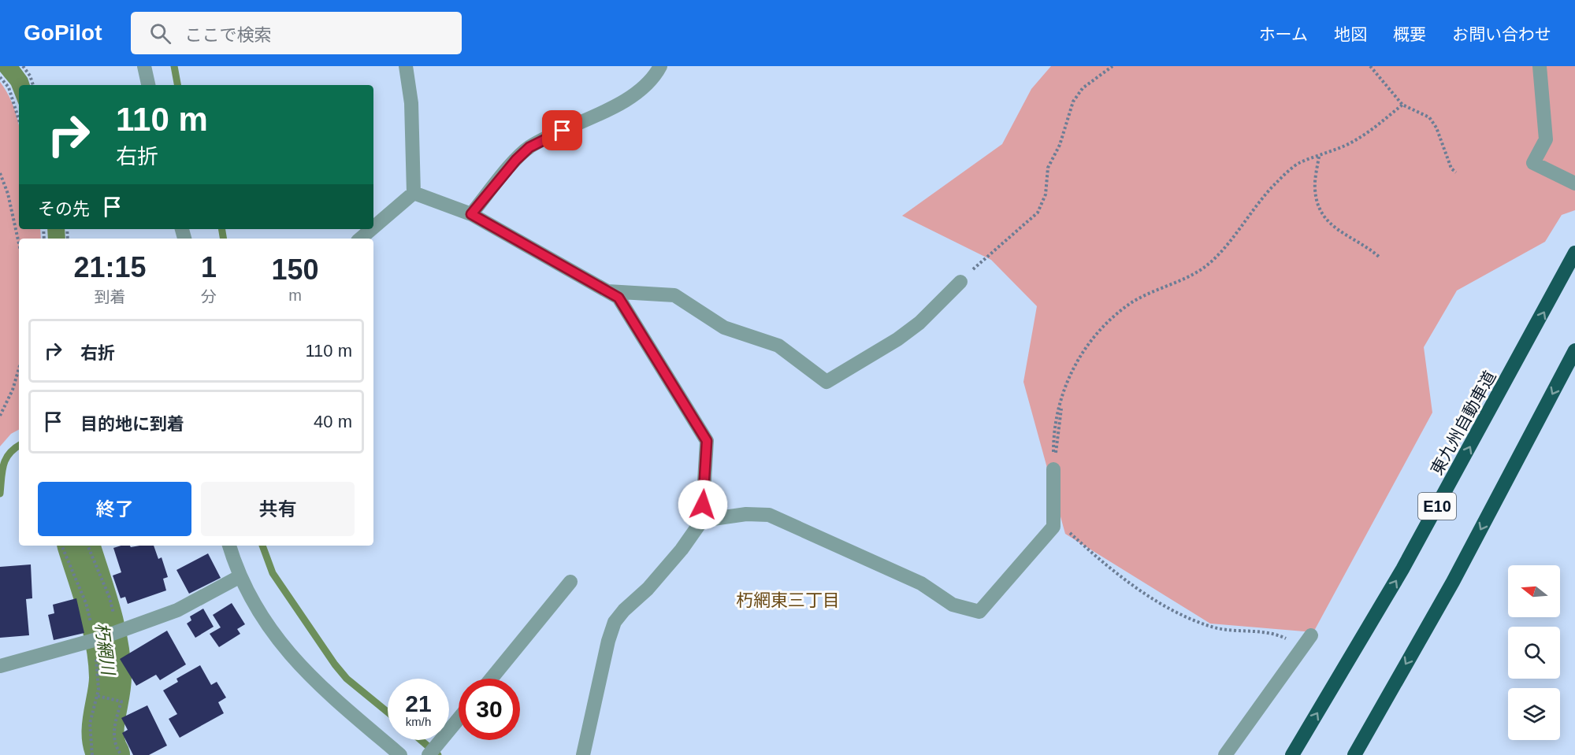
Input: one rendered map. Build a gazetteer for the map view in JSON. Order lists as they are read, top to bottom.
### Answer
{
  "streets": {
    "highway": ["東九州自動車道", "E10"]
  },
  "districts": ["朽網東三丁目"],
  "water": ["朽網川"],
  "north": "left",
  "page": {
    "header": "GoPilot",
    "search": "ここで検索",
    "nav": [
      "ホーム",
      "地図",
      "概要",
      "お問い合わせ"
    ],
    "turn": ["110 m", "右折"],
    "then": "その先",
    "eta": [
      "21:15",
      "到着",
      "1",
      "分",
      "150",
      "m"
    ],
    "list": [
      {
        "name": "右折",
        "value": "110 m"
      },
      {
        "name": "目的地に到着",
        "value": "40 m"
      }
    ],
    "buttons": ["終了", "共有"],
    "speed": "21 km/h",
    "limit": "30"
  }
}
